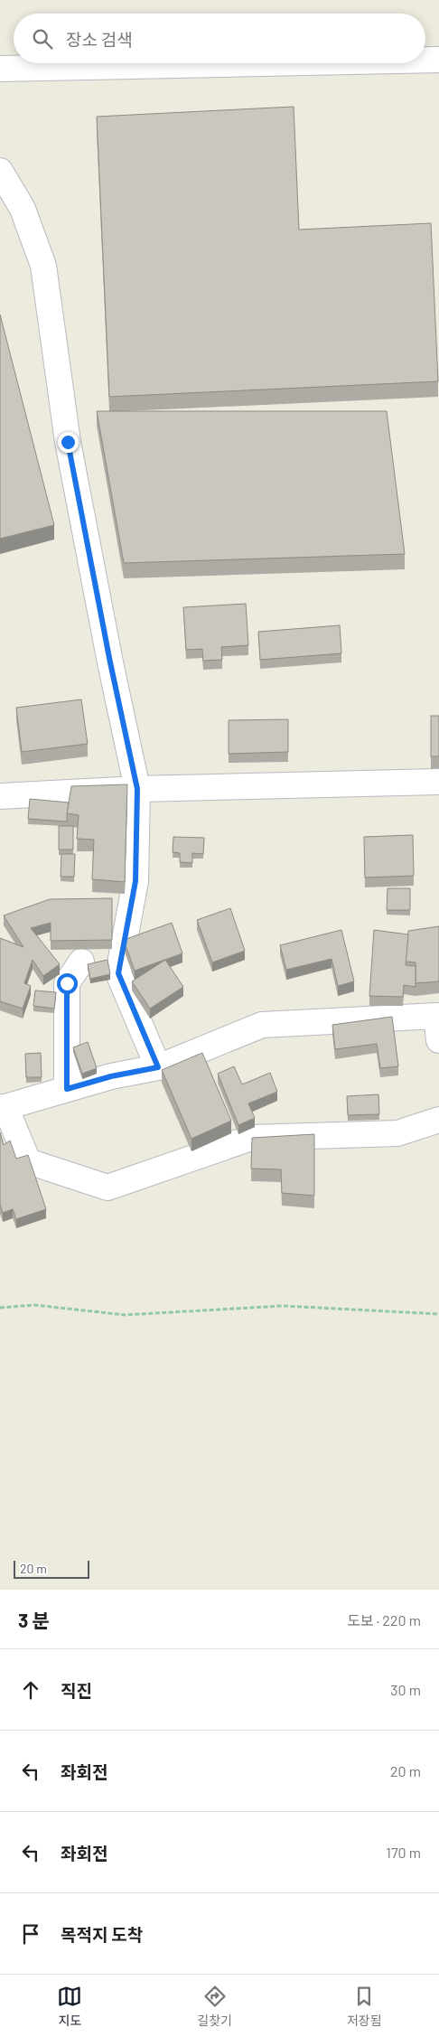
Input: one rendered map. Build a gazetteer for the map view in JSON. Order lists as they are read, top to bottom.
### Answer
{
  "scale_bar": "20 m",
  "page": {
    "search": "장소 검색",
    "scale": "20 m",
    "heading": ["3 분", "도보 · 220 m"],
    "list": [
      ["직진", "30 m"],
      ["좌회전", "20 m"],
      ["좌회전", "170 m"],
      "목적지 도착"
    ],
    "nav": ["지도", "길찾기", "저장됨"]
  }
}
